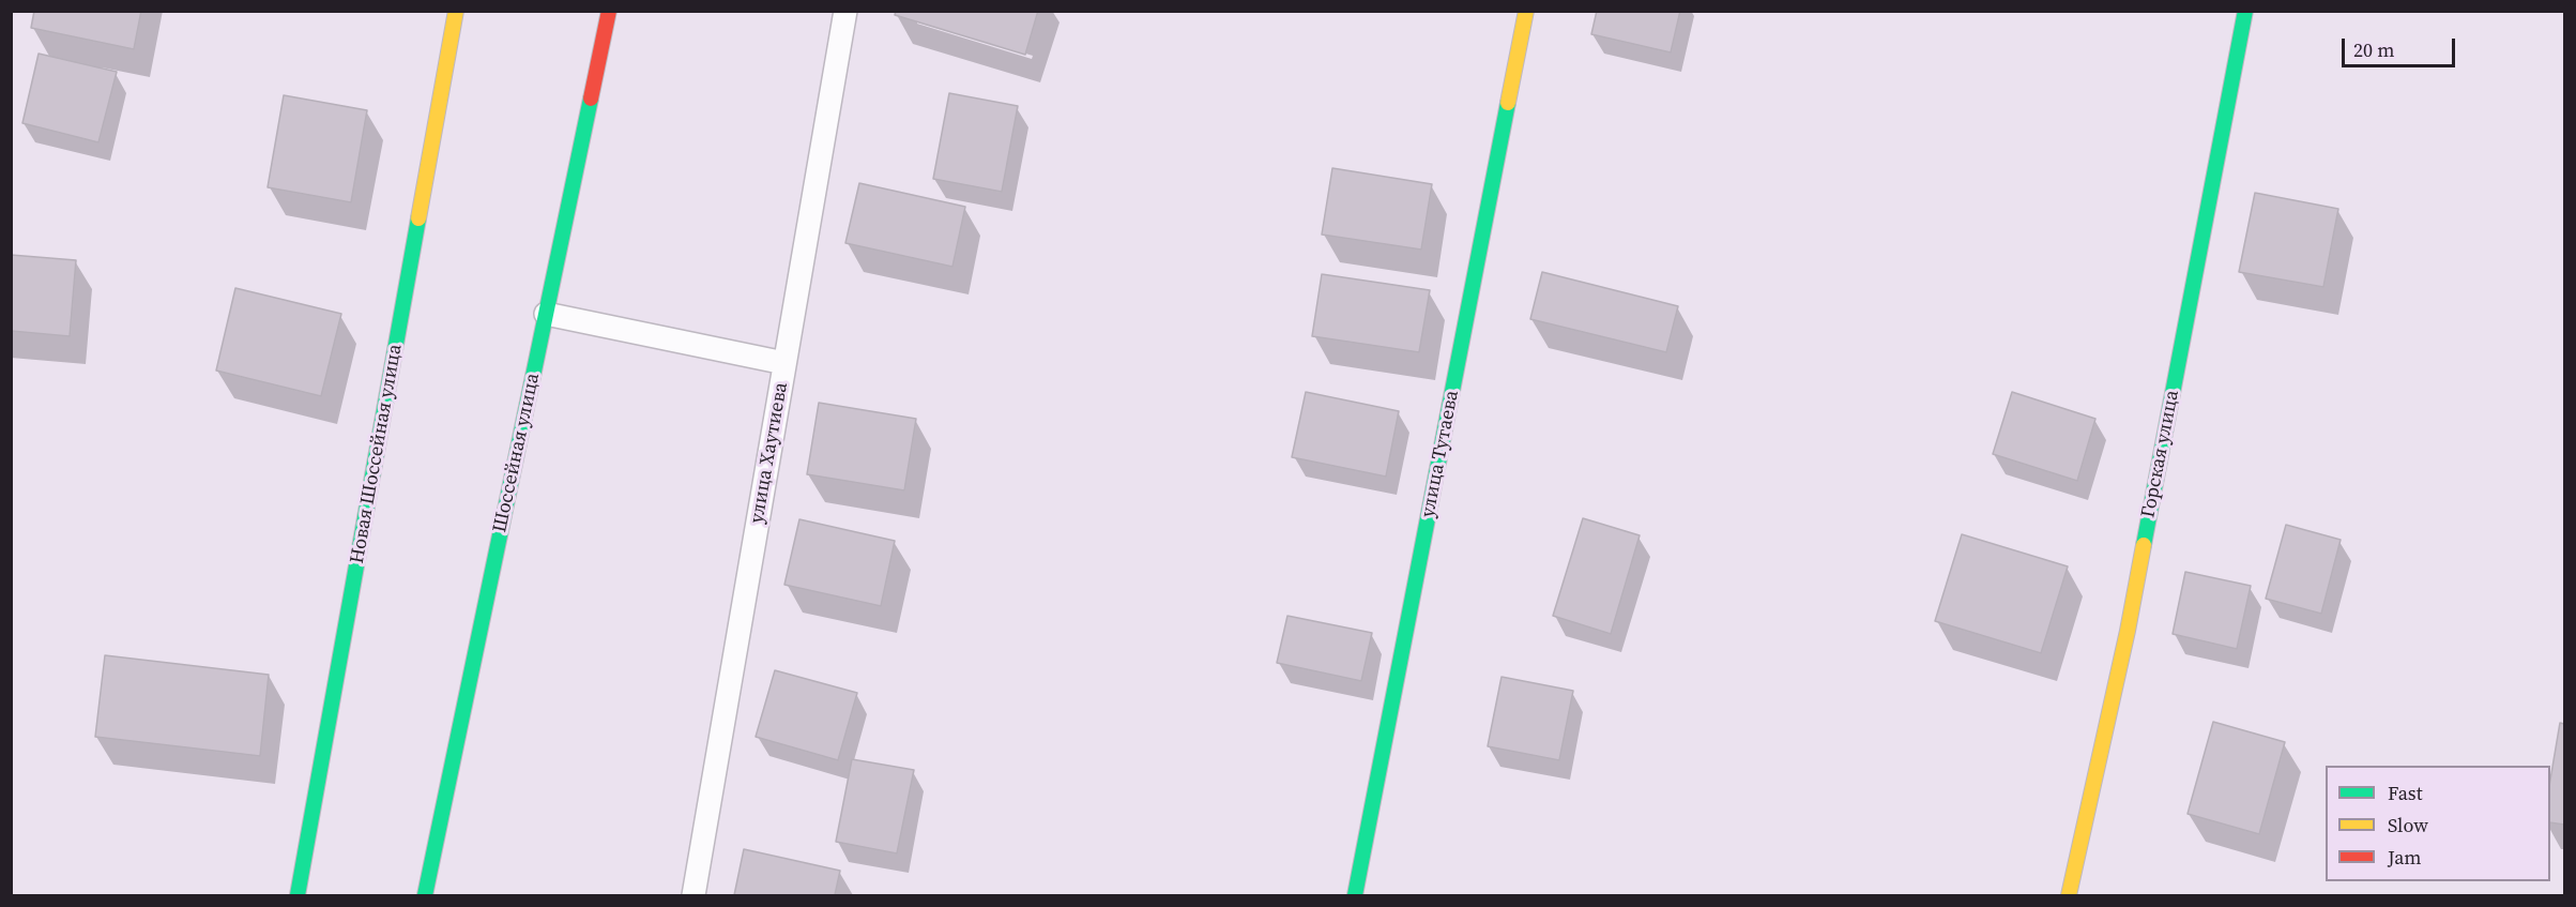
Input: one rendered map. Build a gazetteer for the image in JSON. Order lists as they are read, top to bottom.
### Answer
{
  "streets": {
    "street": [
      "Шоссейная улица",
      "Новая Шоссейная улица",
      "улица Тутаева",
      "Горская улица"
    ],
    "lane": ["улица Хаутиева"]
  },
  "legend": ["Fast", "Slow", "Jam"],
  "scale_bar": "20 m"
}
